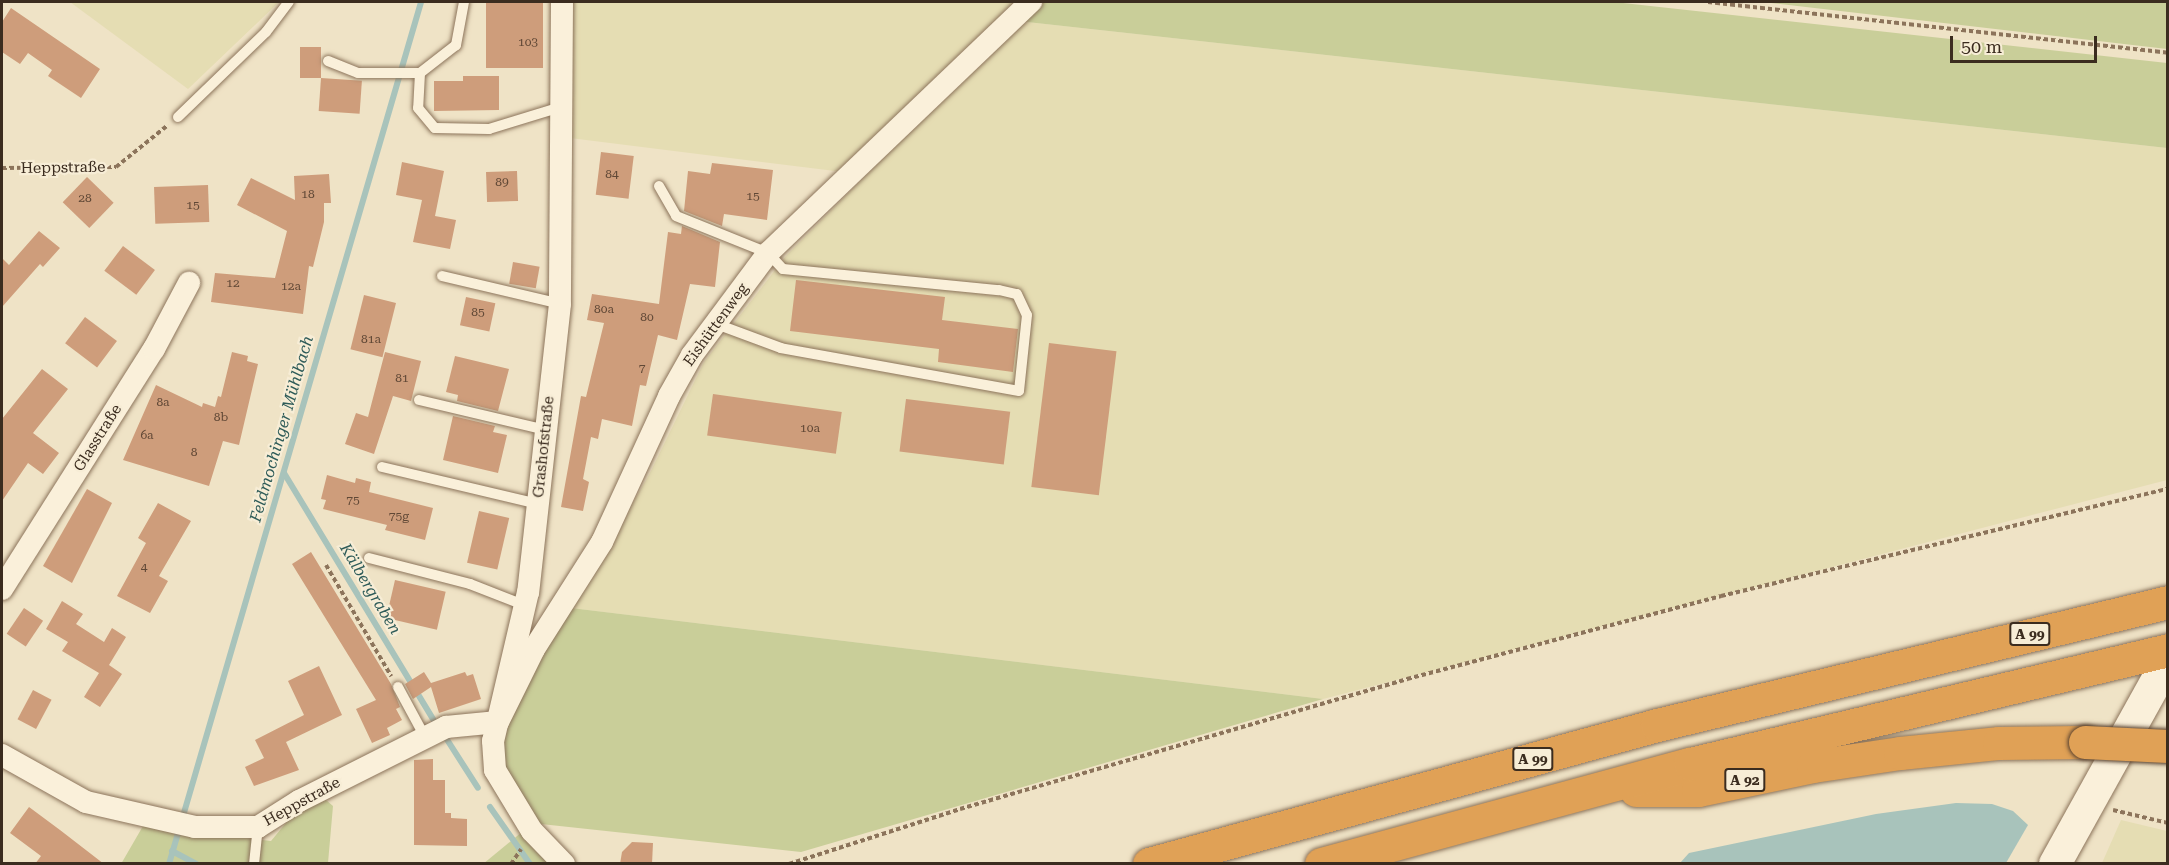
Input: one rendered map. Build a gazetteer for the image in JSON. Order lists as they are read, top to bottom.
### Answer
{
  "streets": {
    "highway": ["A 99", "A 92"],
    "street": [
      "Heppstraße",
      "Eishüttenweg",
      "Glasstraße",
      "Grashofstraße"
    ]
  },
  "crossings": [
    ["Heppstraße", "Eishüttenweg"],
    ["Heppstraße", "Grashofstraße"],
    ["Eishüttenweg", "Grashofstraße"]
  ],
  "water": ["Feldmochinger Mühlbach", "Kälbergraben"],
  "house_numbers": [
    "103",
    "84",
    "89",
    "18",
    "15",
    "28",
    "15",
    "12",
    "12a",
    "80a",
    "85",
    "80",
    "81a",
    "7",
    "81",
    "8a",
    "8b",
    "10a",
    "6a",
    "8",
    "75",
    "75g",
    "4"
  ],
  "scale_bar": "50 m"
}
